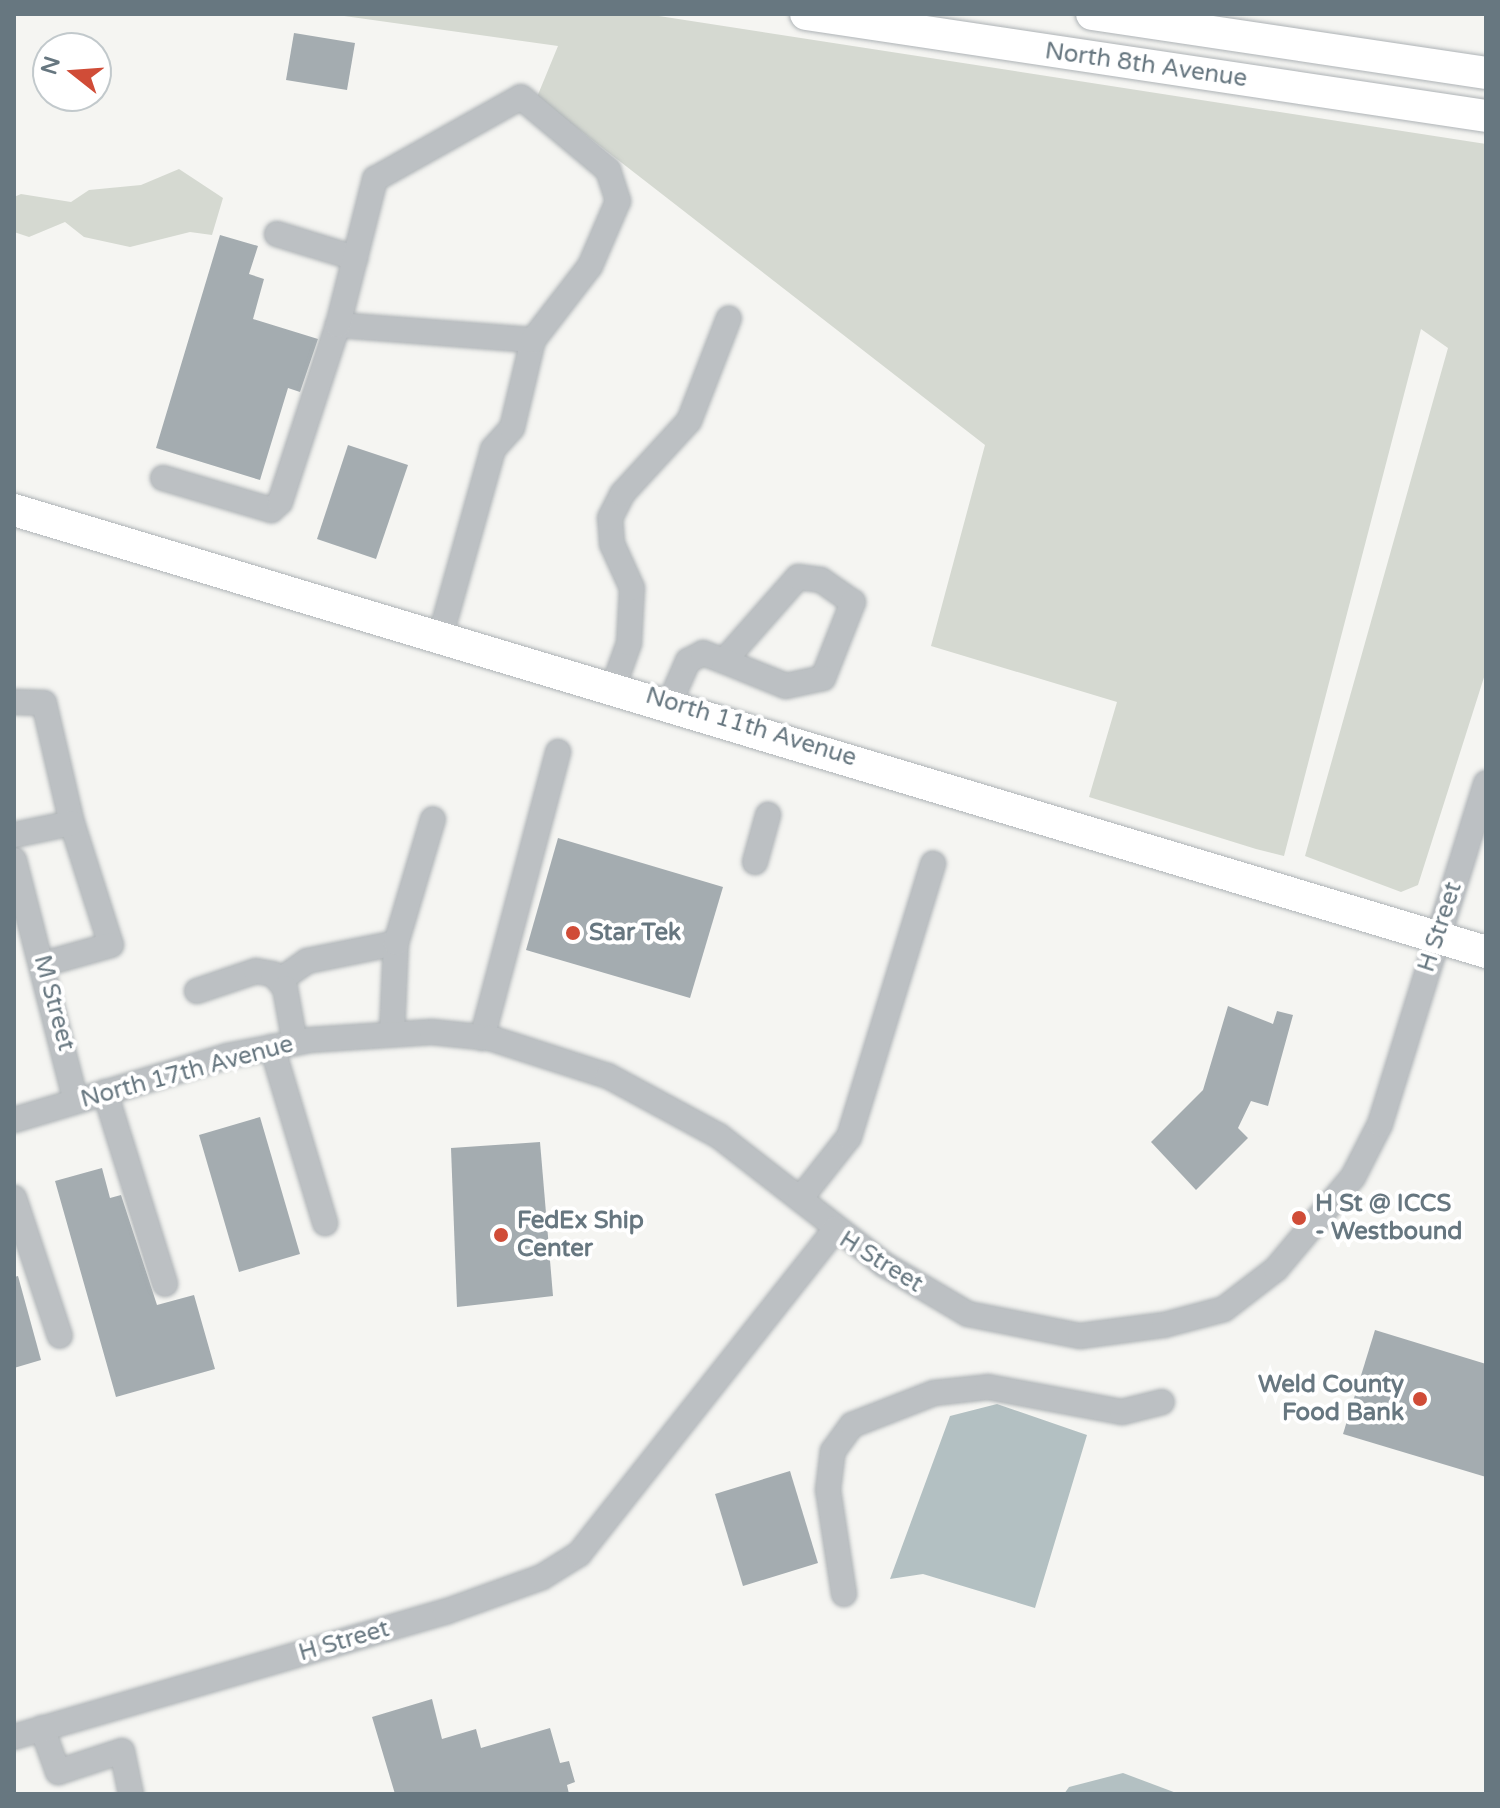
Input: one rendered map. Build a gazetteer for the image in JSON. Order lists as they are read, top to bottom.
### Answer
{
  "streets": {
    "main road": ["North 8th Avenue", "North 11th Avenue"],
    "street": ["H Street", "M Street", "North 17th Avenue"]
  },
  "crossings": [
    ["North 11th Avenue", "H Street"],
    ["H Street", "North 17th Avenue"],
    ["M Street", "North 17th Avenue"]
  ],
  "places": [
    "Star Tek",
    "H St @ ICCS - Westbound",
    "FedEx Ship Center",
    "Weld County Food Bank"
  ],
  "north": "left"
}
